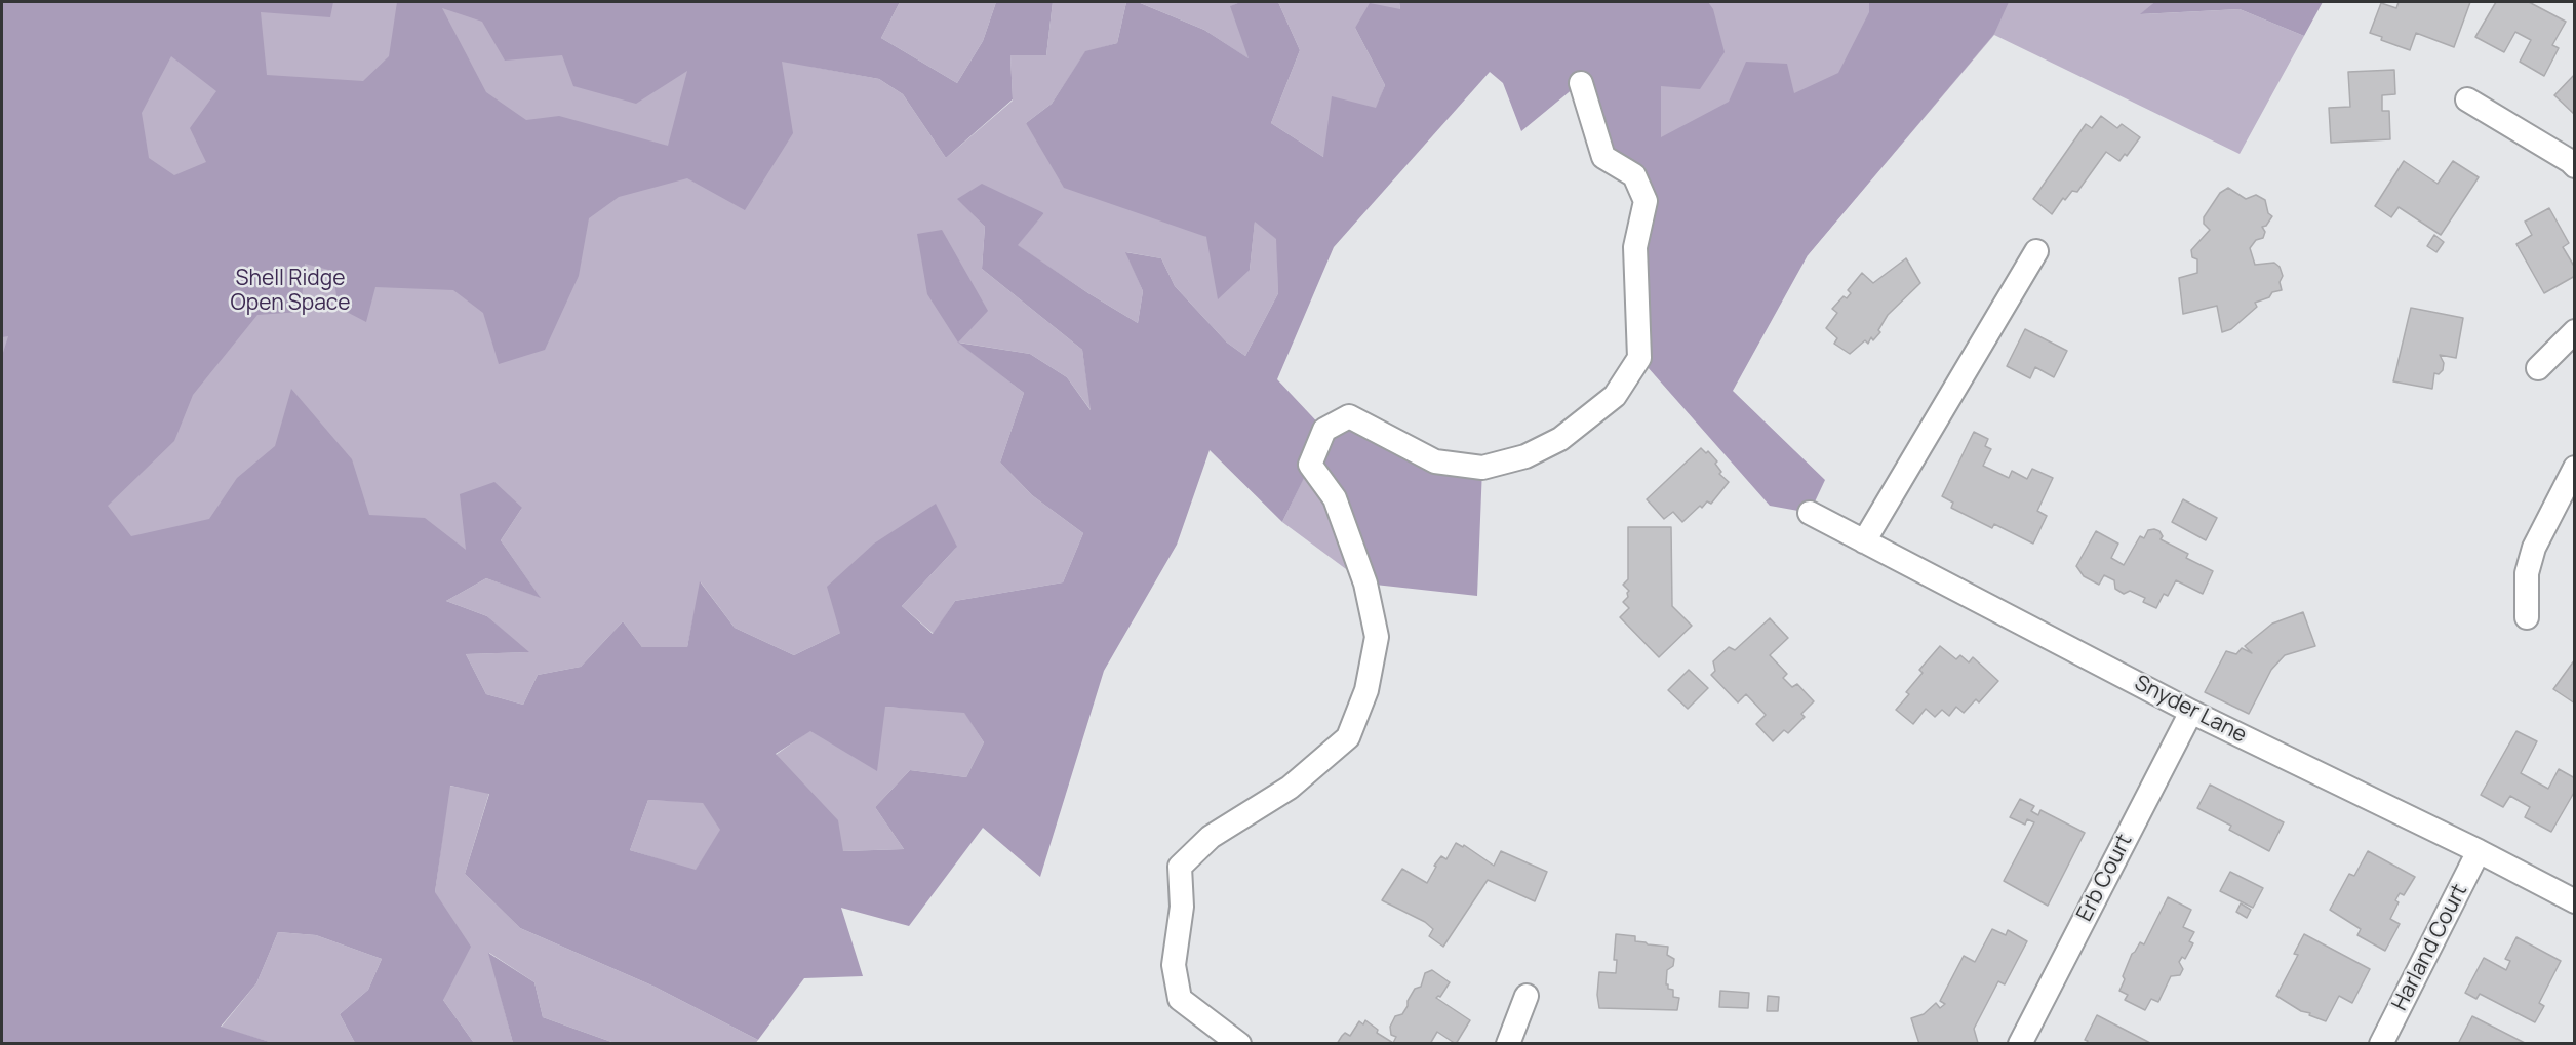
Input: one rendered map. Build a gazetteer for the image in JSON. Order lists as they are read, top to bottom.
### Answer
{
  "streets": {
    "street": ["Snyder Lane", "Erb Court", "Harland Court"]
  },
  "crossings": [
    ["Snyder Lane", "Erb Court"],
    ["Snyder Lane", "Harland Court"]
  ],
  "parks": ["Shell Ridge Open Space"]
}
